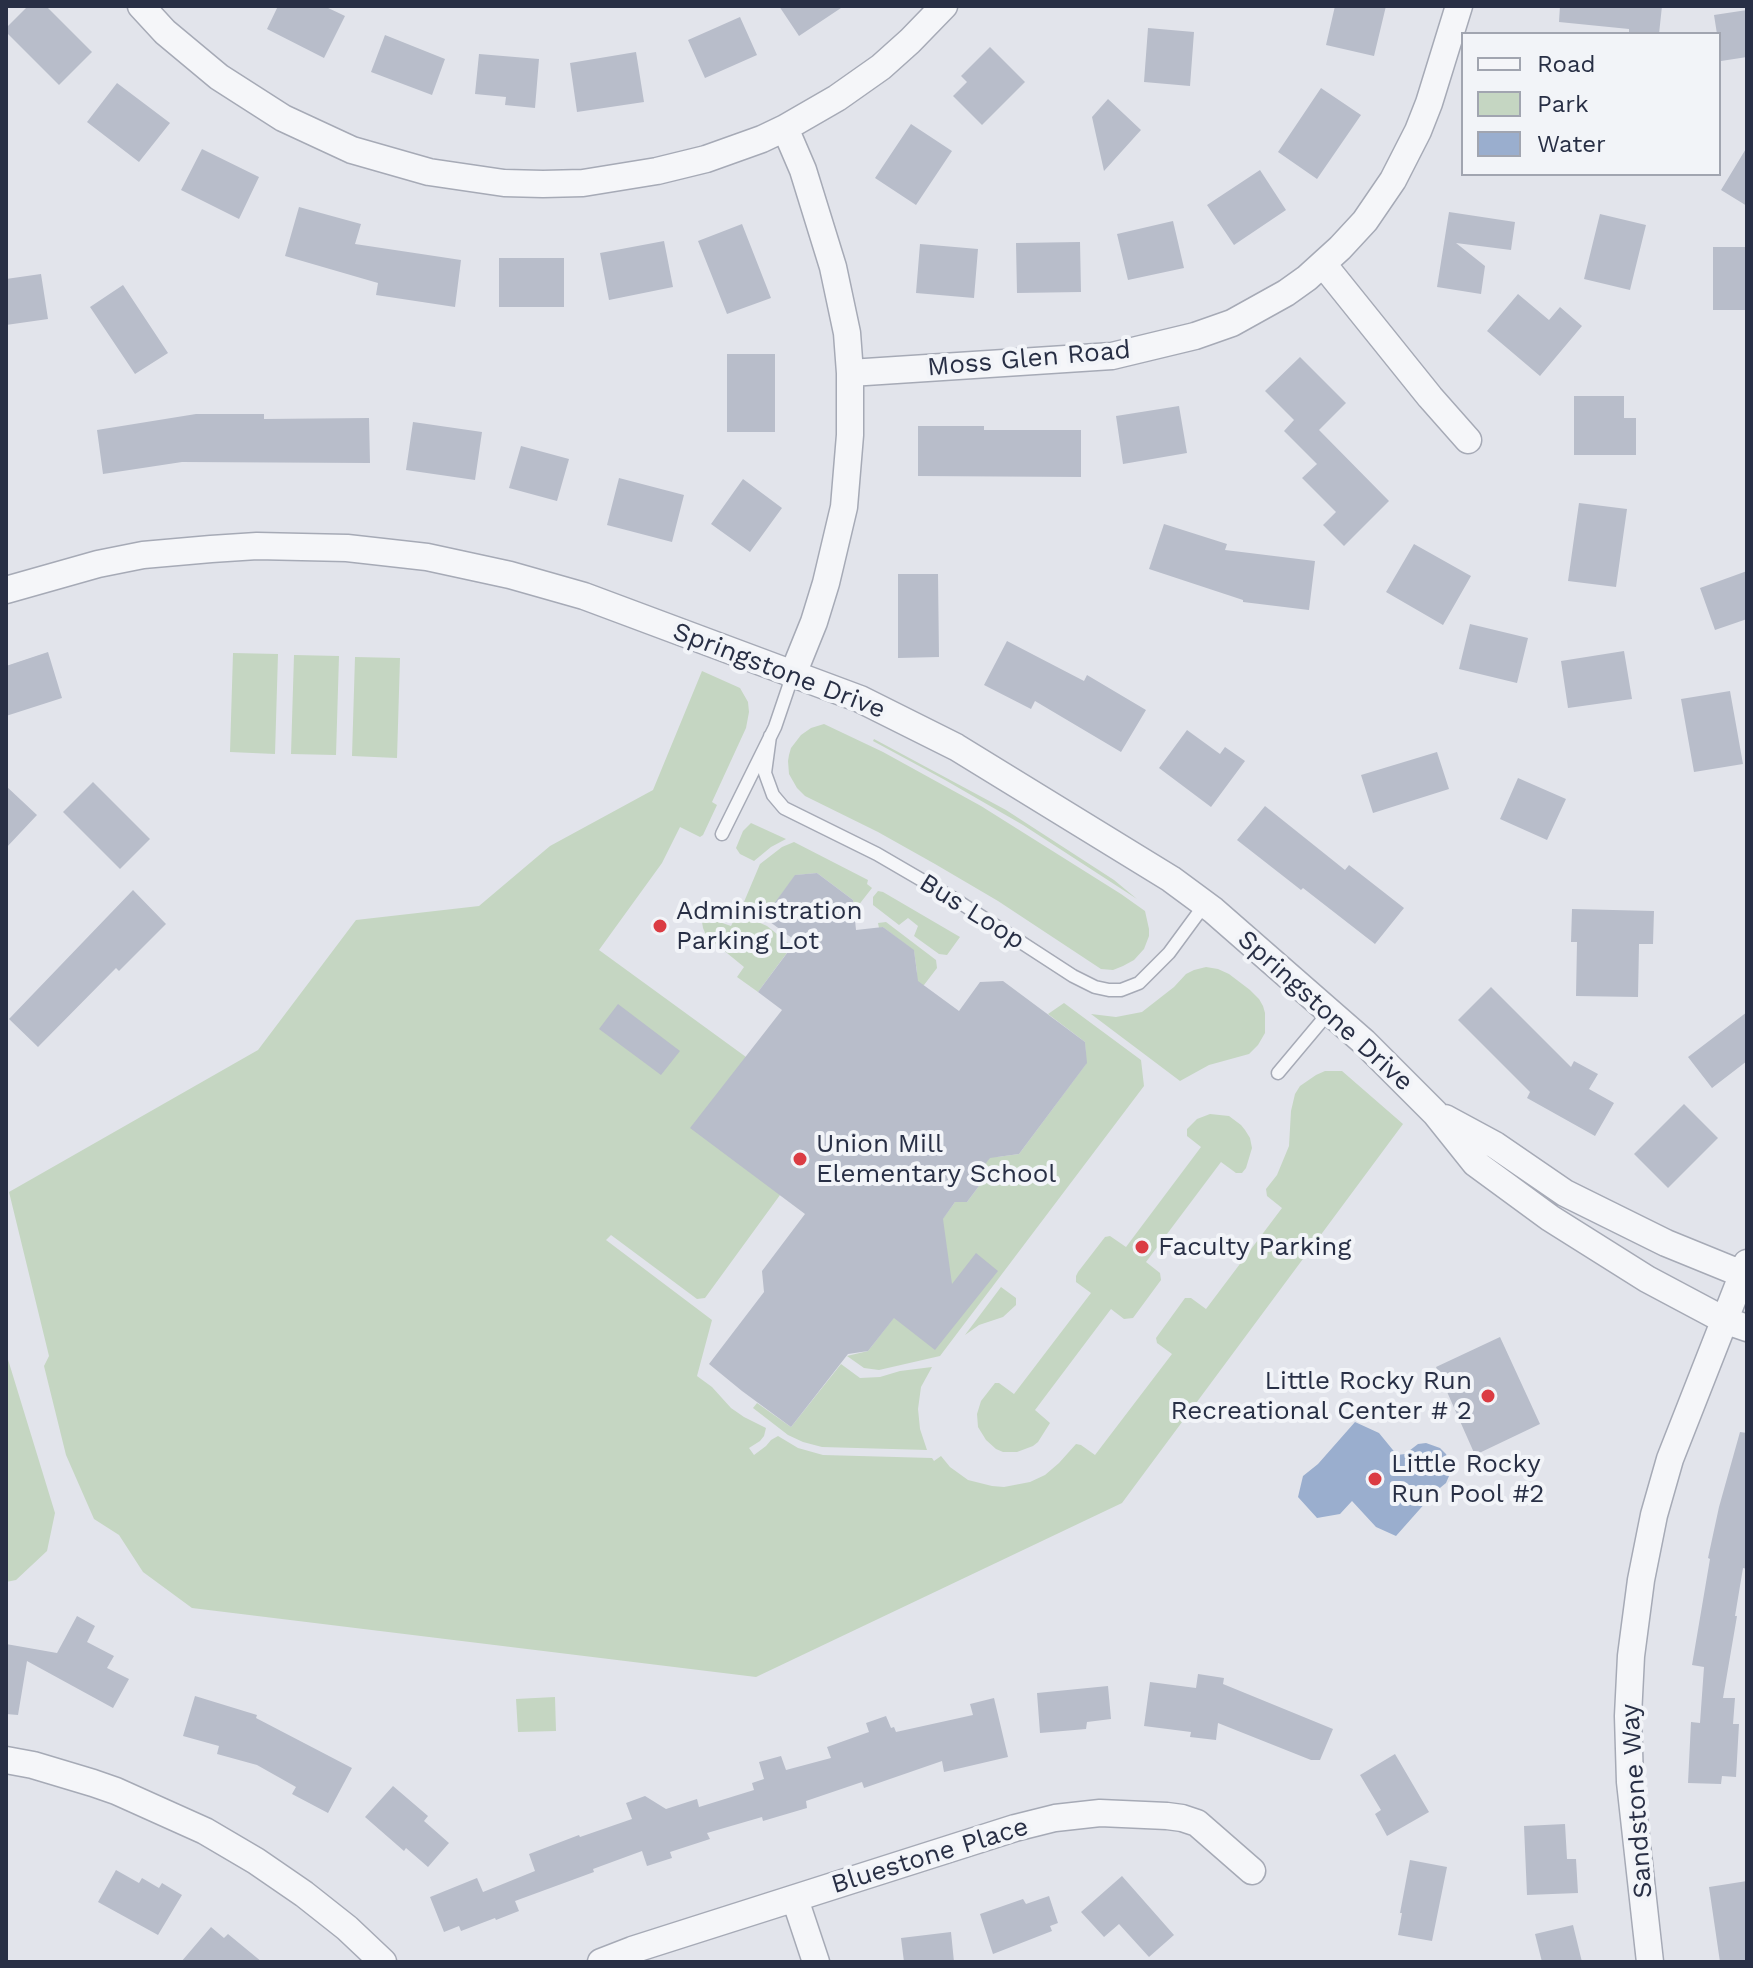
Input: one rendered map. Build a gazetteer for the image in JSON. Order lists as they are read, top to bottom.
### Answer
{
  "streets": {
    "street": [
      "Moss Glen Road",
      "Springstone Drive",
      "Sandstone Way",
      "Bluestone Place"
    ],
    "lane": ["Bus Loop"]
  },
  "crossings": [
    ["Springstone Drive", "Bus Loop"],
    ["Springstone Drive", "Sandstone Way"]
  ],
  "places": [
    "Administration Parking Lot",
    "Union Mill Elementary School",
    "Faculty Parking",
    "Little Rocky Run Recreational Center # 2",
    "Little Rocky Run Pool #2"
  ],
  "legend": ["Road", "Park", "Water"]
}
